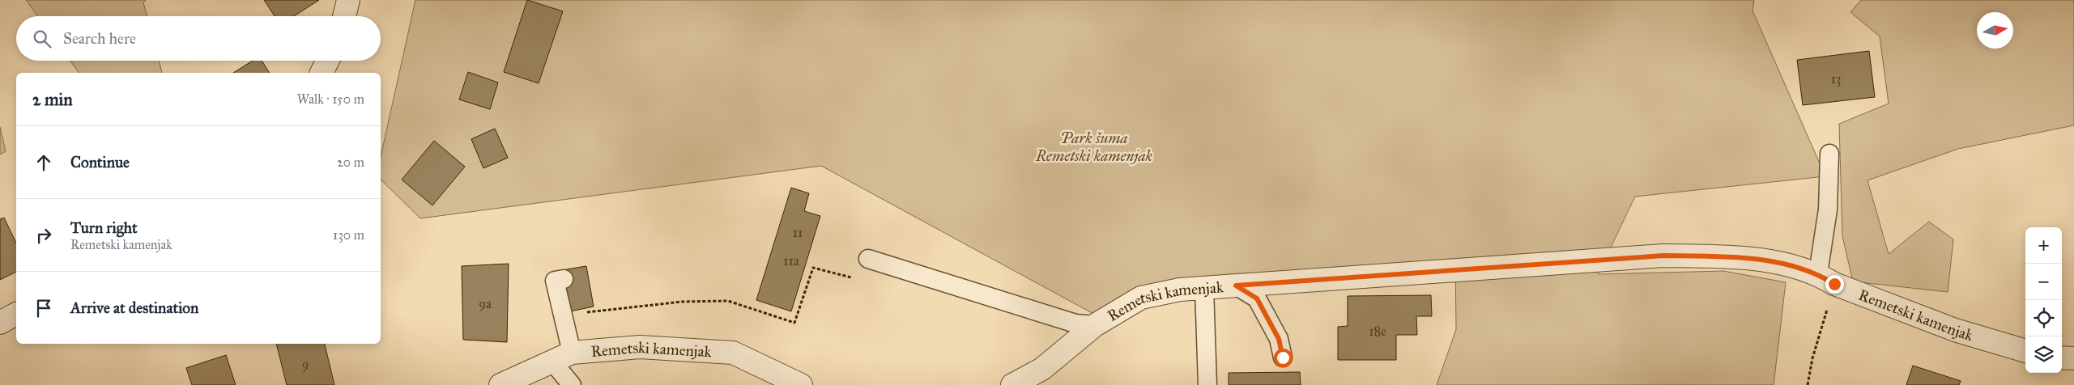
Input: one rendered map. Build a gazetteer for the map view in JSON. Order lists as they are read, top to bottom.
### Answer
{
  "streets": {
    "street": ["Remetski kamenjak"]
  },
  "parks": ["Park šuma Remetski kamenjak"],
  "house_numbers": [
    "13",
    "11",
    "11a",
    "9a",
    "18e",
    "9"
  ],
  "north": "right",
  "page": {
    "search": "Search here",
    "heading": ["2 min", "Walk · 150 m"],
    "list": [
      ["Continue", "20 m"],
      ["Turn right", "Remetski kamenjak", "130 m"],
      "Arrive at destination"
    ],
    "map_buttons": ["+", "−"]
  }
}
